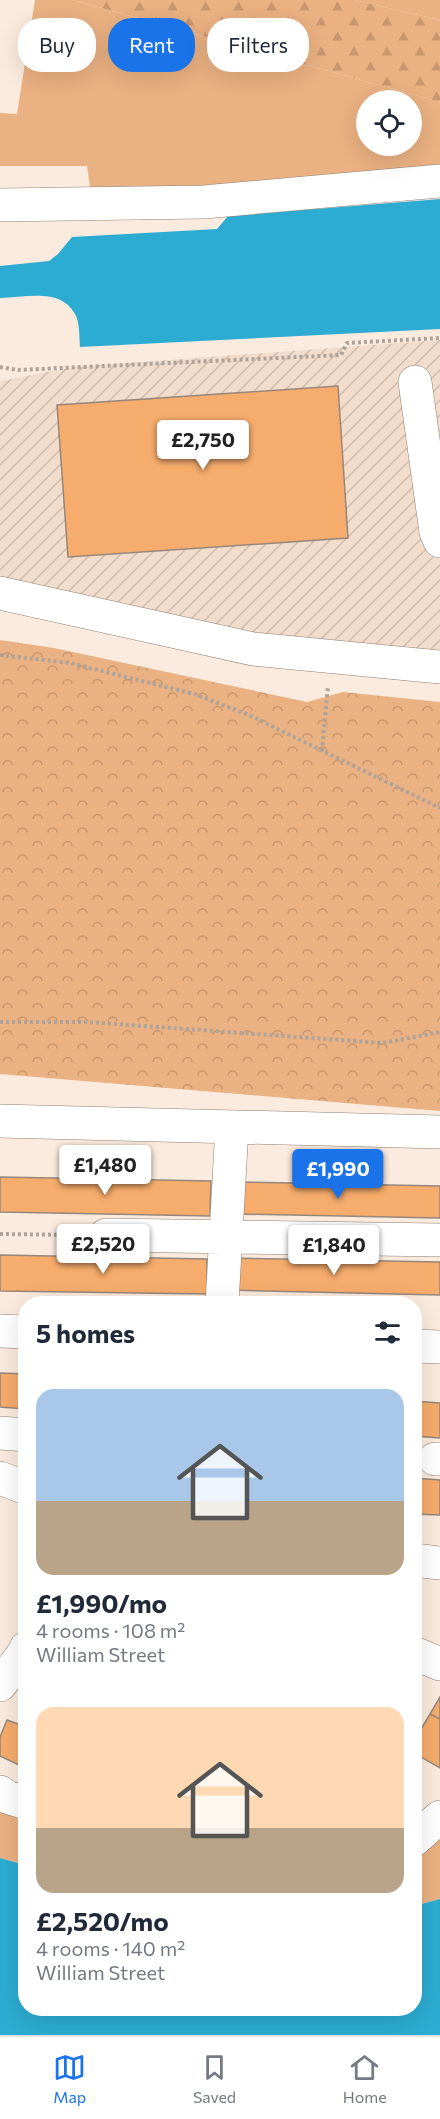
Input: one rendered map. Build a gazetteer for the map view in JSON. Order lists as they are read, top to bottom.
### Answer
{
  "page": {
    "chip": ["Buy", "Rent", "Filters"],
    "price": [
      "£2,750",
      "£1,480",
      "£1,990",
      "£2,520",
      "£1,840"
    ],
    "heading": "5 homes",
    "list": [
      {
        "name": "£1,990/mo",
        "note": "4 rooms · 108 m² · William Street"
      },
      {
        "name": "£2,520/mo",
        "note": "4 rooms · 140 m² · William Street"
      }
    ],
    "tabs": ["Map", "Saved", "Home"]
  }
}
